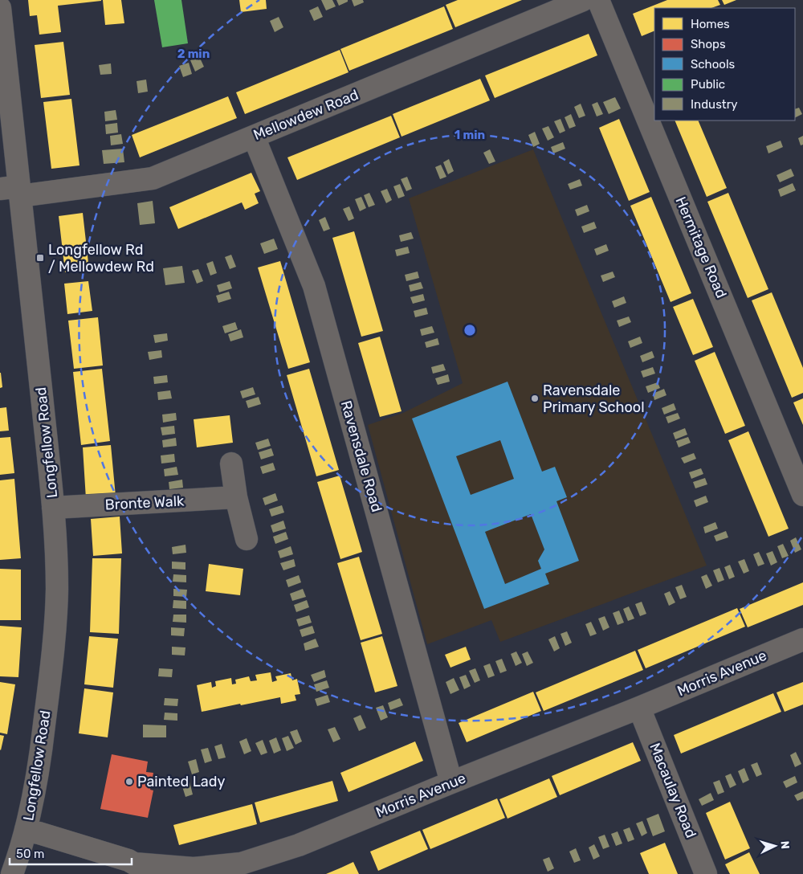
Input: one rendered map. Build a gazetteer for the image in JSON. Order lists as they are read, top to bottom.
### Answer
{
  "streets": {
    "street": [
      "Mellowdew Road",
      "Hermitage Road",
      "Longfellow Road",
      "Ravensdale Road",
      "Bronte Walk",
      "Morris Avenue",
      "Macaulay Road"
    ]
  },
  "crossings": [
    ["Mellowdew Road", "Longfellow Road"],
    ["Mellowdew Road", "Ravensdale Road"],
    ["Longfellow Road", "Bronte Walk"],
    ["Longfellow Road", "Morris Avenue"],
    ["Ravensdale Road", "Morris Avenue"],
    ["Morris Avenue", "Macaulay Road"]
  ],
  "places": {
    "transit": ["Longfellow Rd / Mellowdew Rd"],
    "other": ["Ravensdale Primary School", "Painted Lady"]
  },
  "legend": [
    "Homes",
    "Shops",
    "Schools",
    "Public",
    "Industry"
  ],
  "scale_bar": "50 m",
  "north": "right",
  "rings": ["2 min", "1 min"]
}
